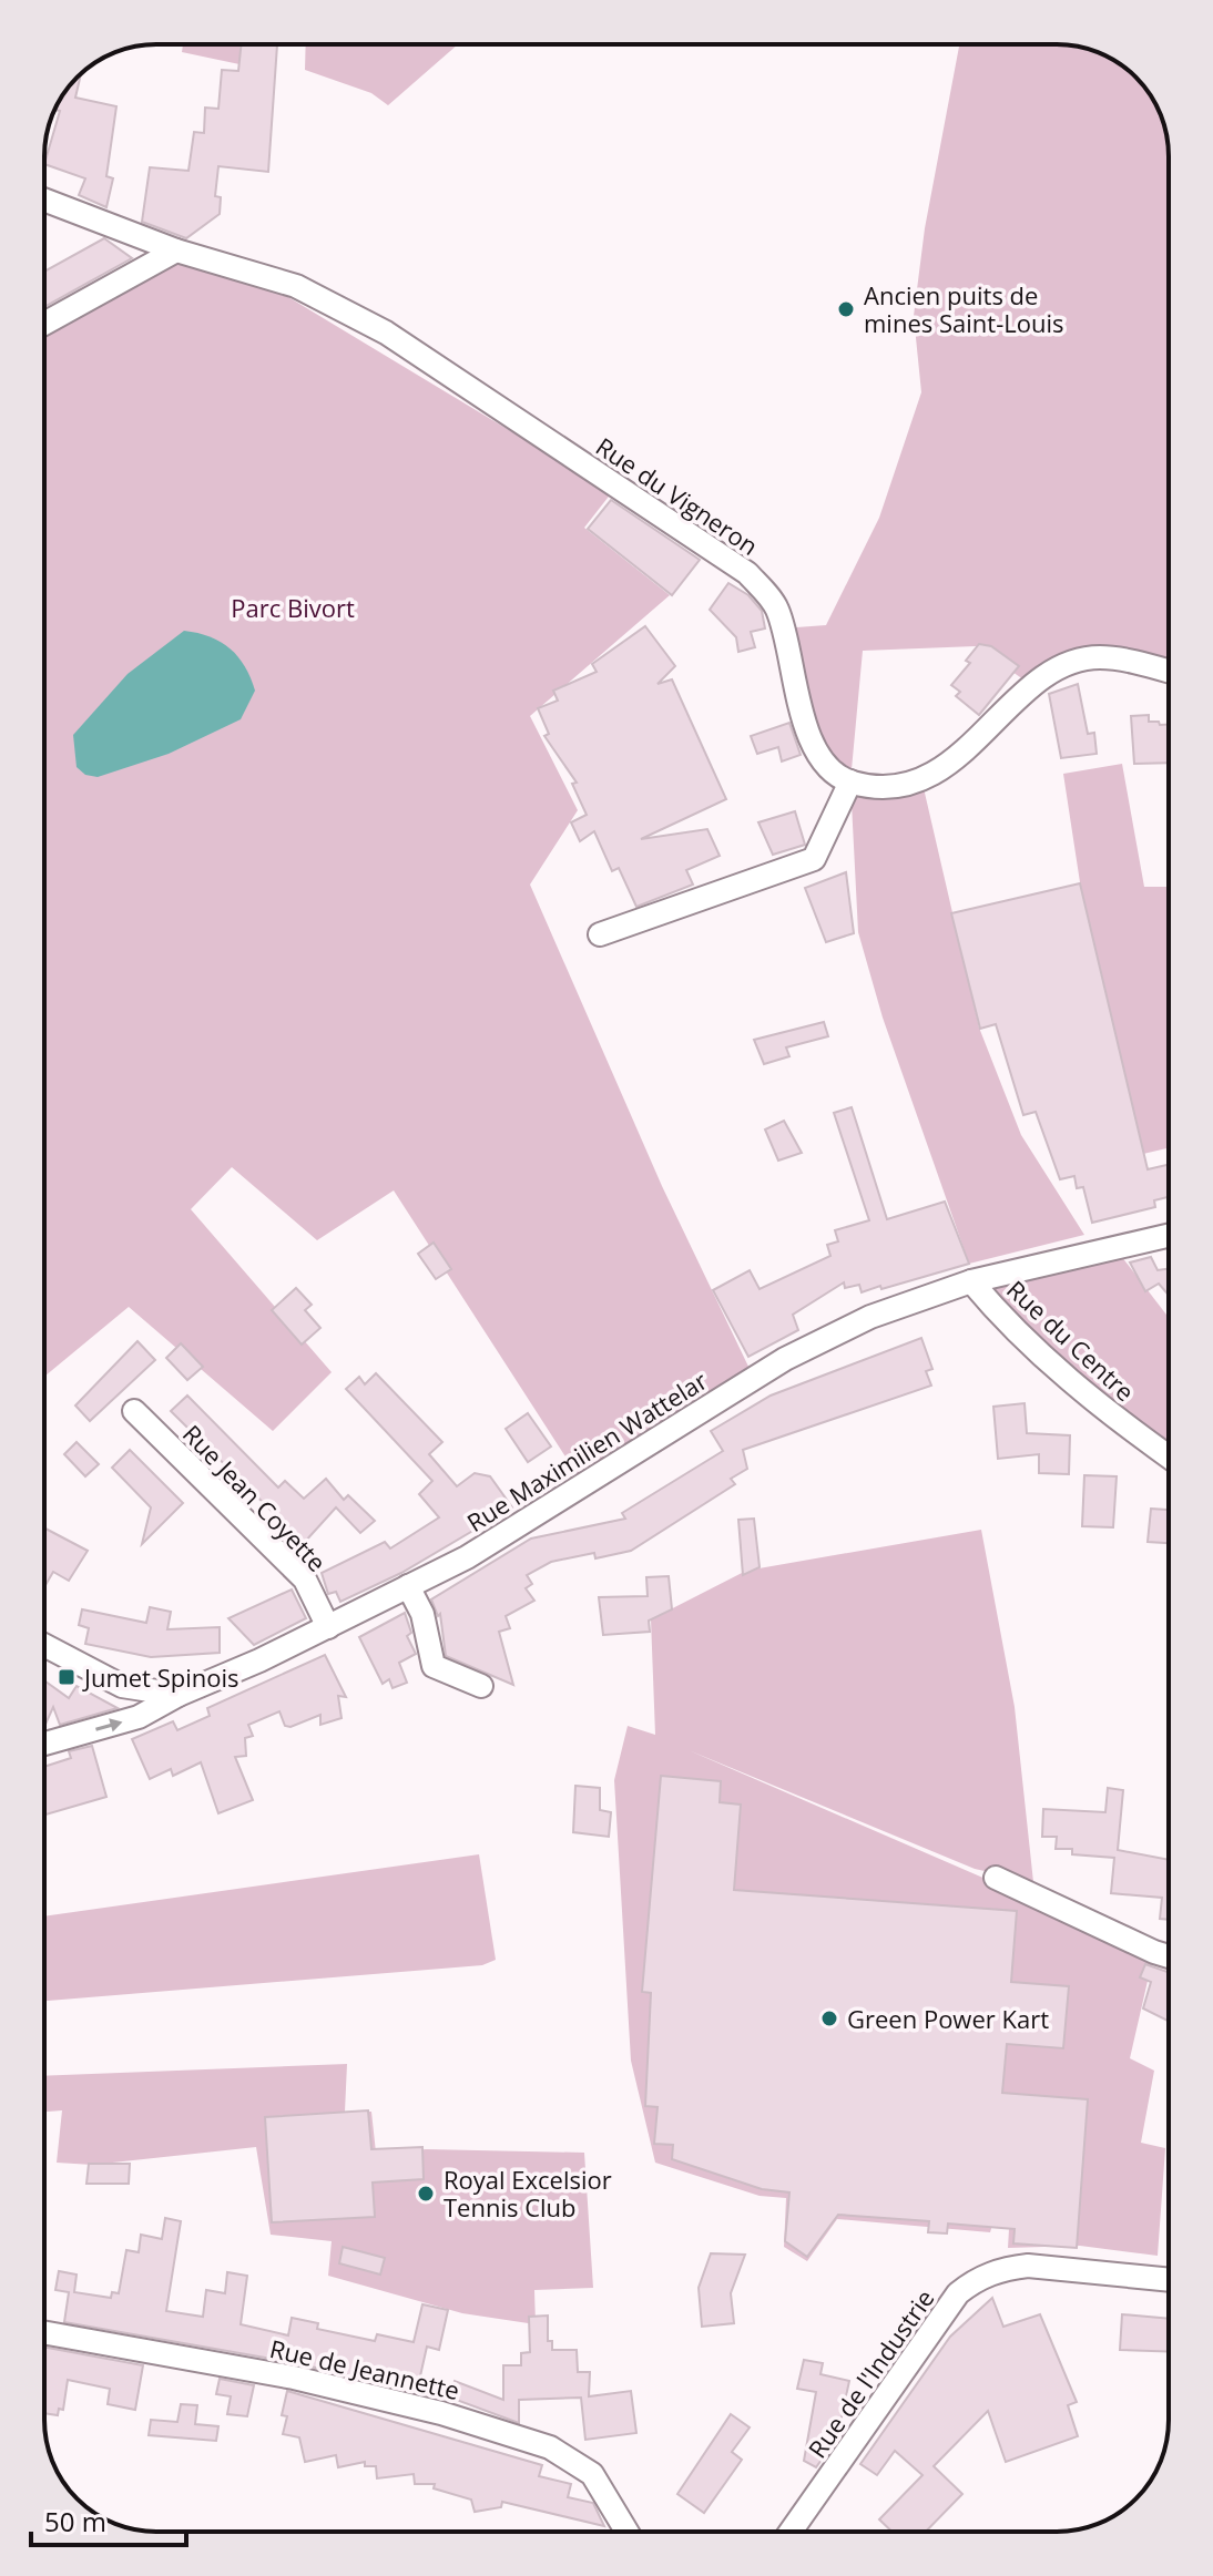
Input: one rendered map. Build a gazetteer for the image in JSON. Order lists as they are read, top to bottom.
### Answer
{
  "streets": {
    "street": [
      "Rue du Vigneron",
      "Rue du Centre",
      "Rue Maximilien Wattelar",
      "Rue Jean Coyette",
      "Rue de Jeannette",
      "Rue de l'Industrie"
    ]
  },
  "crossings": [
    ["Rue du Centre", "Rue Maximilien Wattelar"],
    ["Rue Maximilien Wattelar", "Rue Jean Coyette"]
  ],
  "parks": ["Parc Bivort"],
  "places": {
    "other": ["Ancien puits de mines Saint-Louis", "Green Power Kart", "Royal Excelsior Tennis Club"],
    "transit": ["Jumet Spinois"]
  },
  "scale_bar": "50 m"
}
